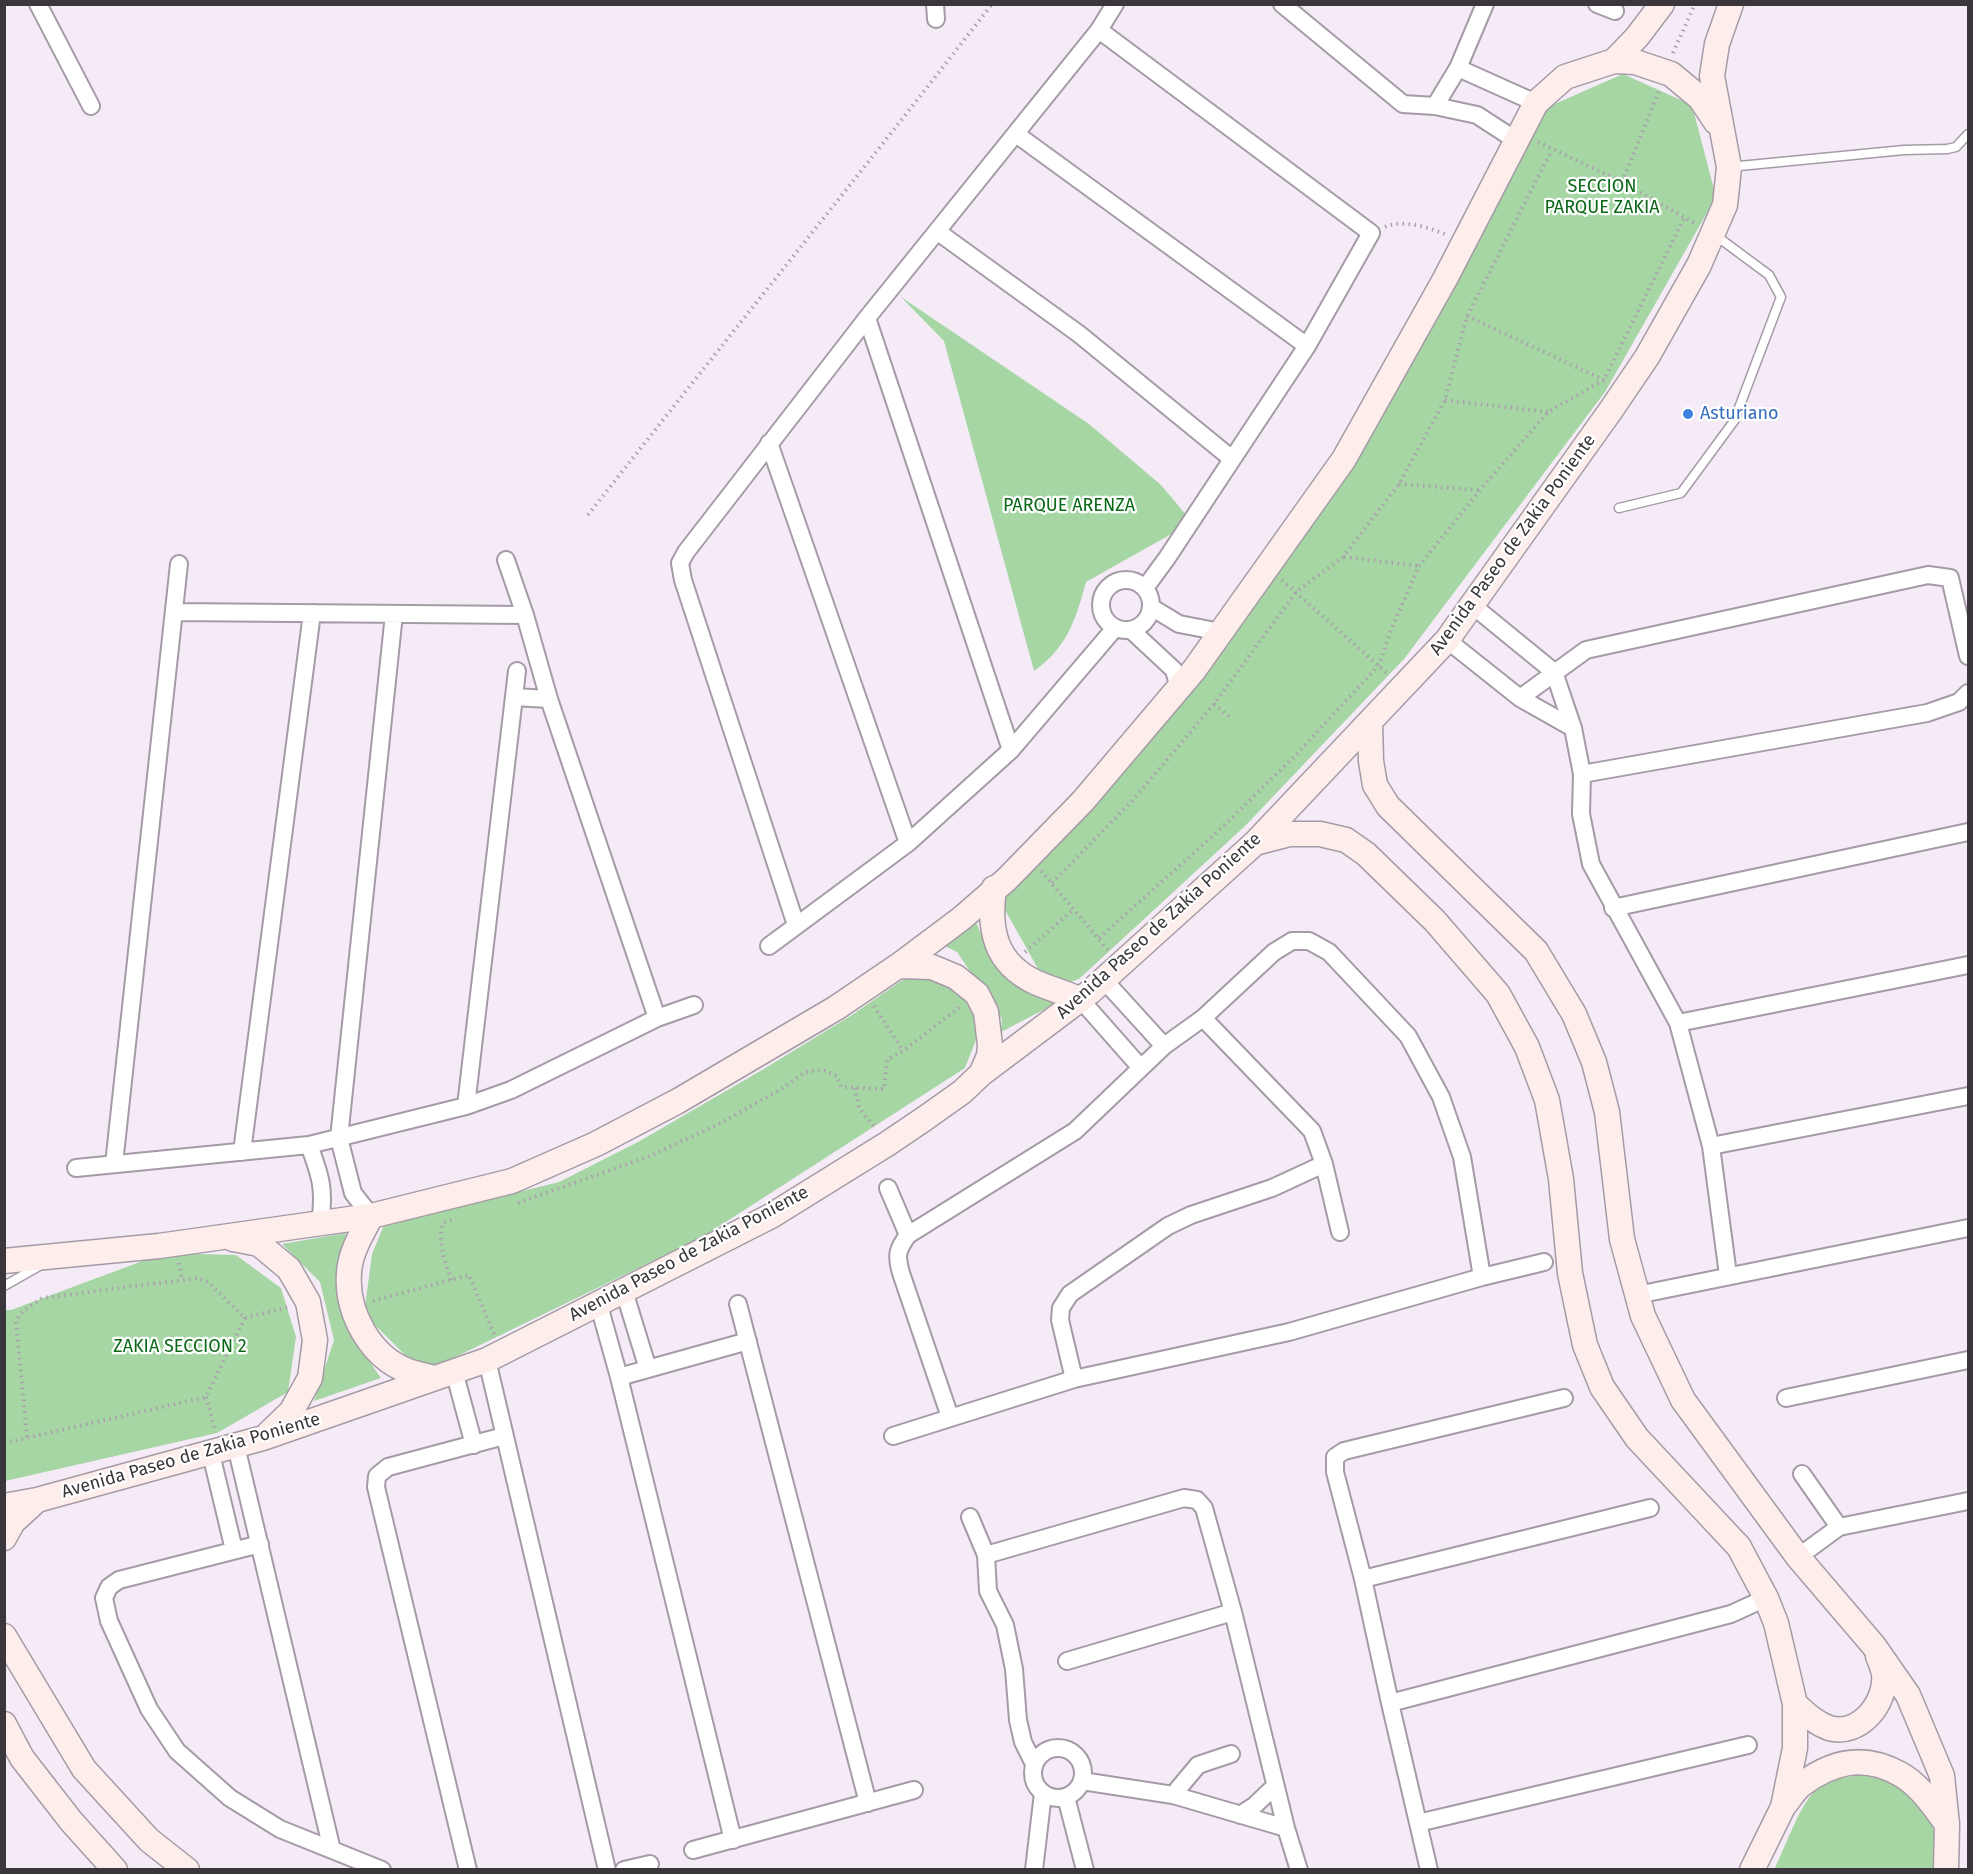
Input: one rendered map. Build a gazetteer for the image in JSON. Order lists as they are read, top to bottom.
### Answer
{
  "streets": {
    "street": ["Avenida Paseo de Zakia Poniente"]
  },
  "parks": ["SECCION PARQUE ZAKIA", "PARQUE ARENZA", "ZAKIA SECCION 2"],
  "places": ["Asturiano"]
}
